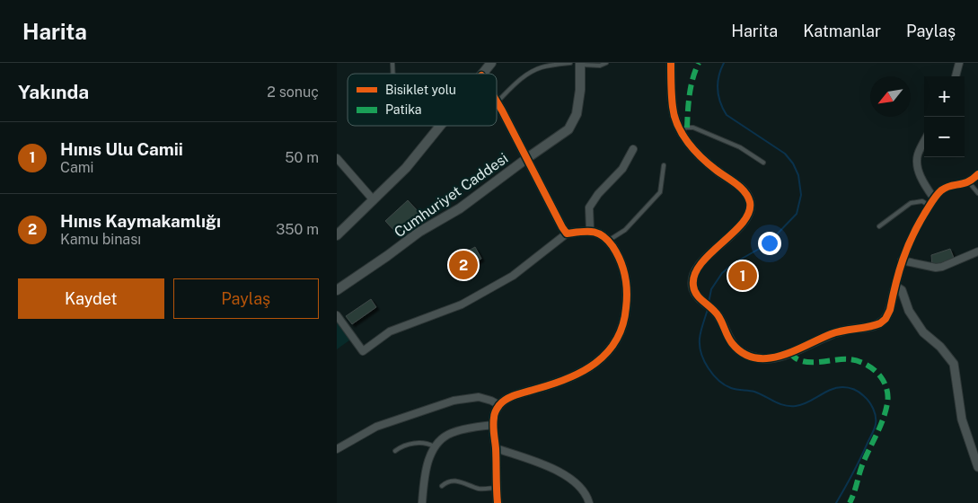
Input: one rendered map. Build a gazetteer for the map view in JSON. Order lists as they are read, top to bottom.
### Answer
{
  "streets": {
    "main road": ["Cumhuriyet Caddesi"]
  },
  "legend": ["Bisiklet yolu", "Patika"],
  "north": "bottom left",
  "page": {
    "header": "Harita",
    "nav": ["Harita", "Katmanlar", "Paylaş"],
    "heading": ["Yakında", "2 sonuç"],
    "map_buttons": ["+", "−"],
    "list": [
      {
        "mark": "1",
        "name": "Hınıs Ulu Camii",
        "note": "Cami",
        "value": "50 m"
      },
      {
        "mark": "2",
        "name": "Hınıs Kaymakamlığı",
        "note": "Kamu binası",
        "value": "350 m"
      }
    ],
    "pins": ["2", "1"],
    "buttons": ["Kaydet", "Paylaş"]
  }
}
